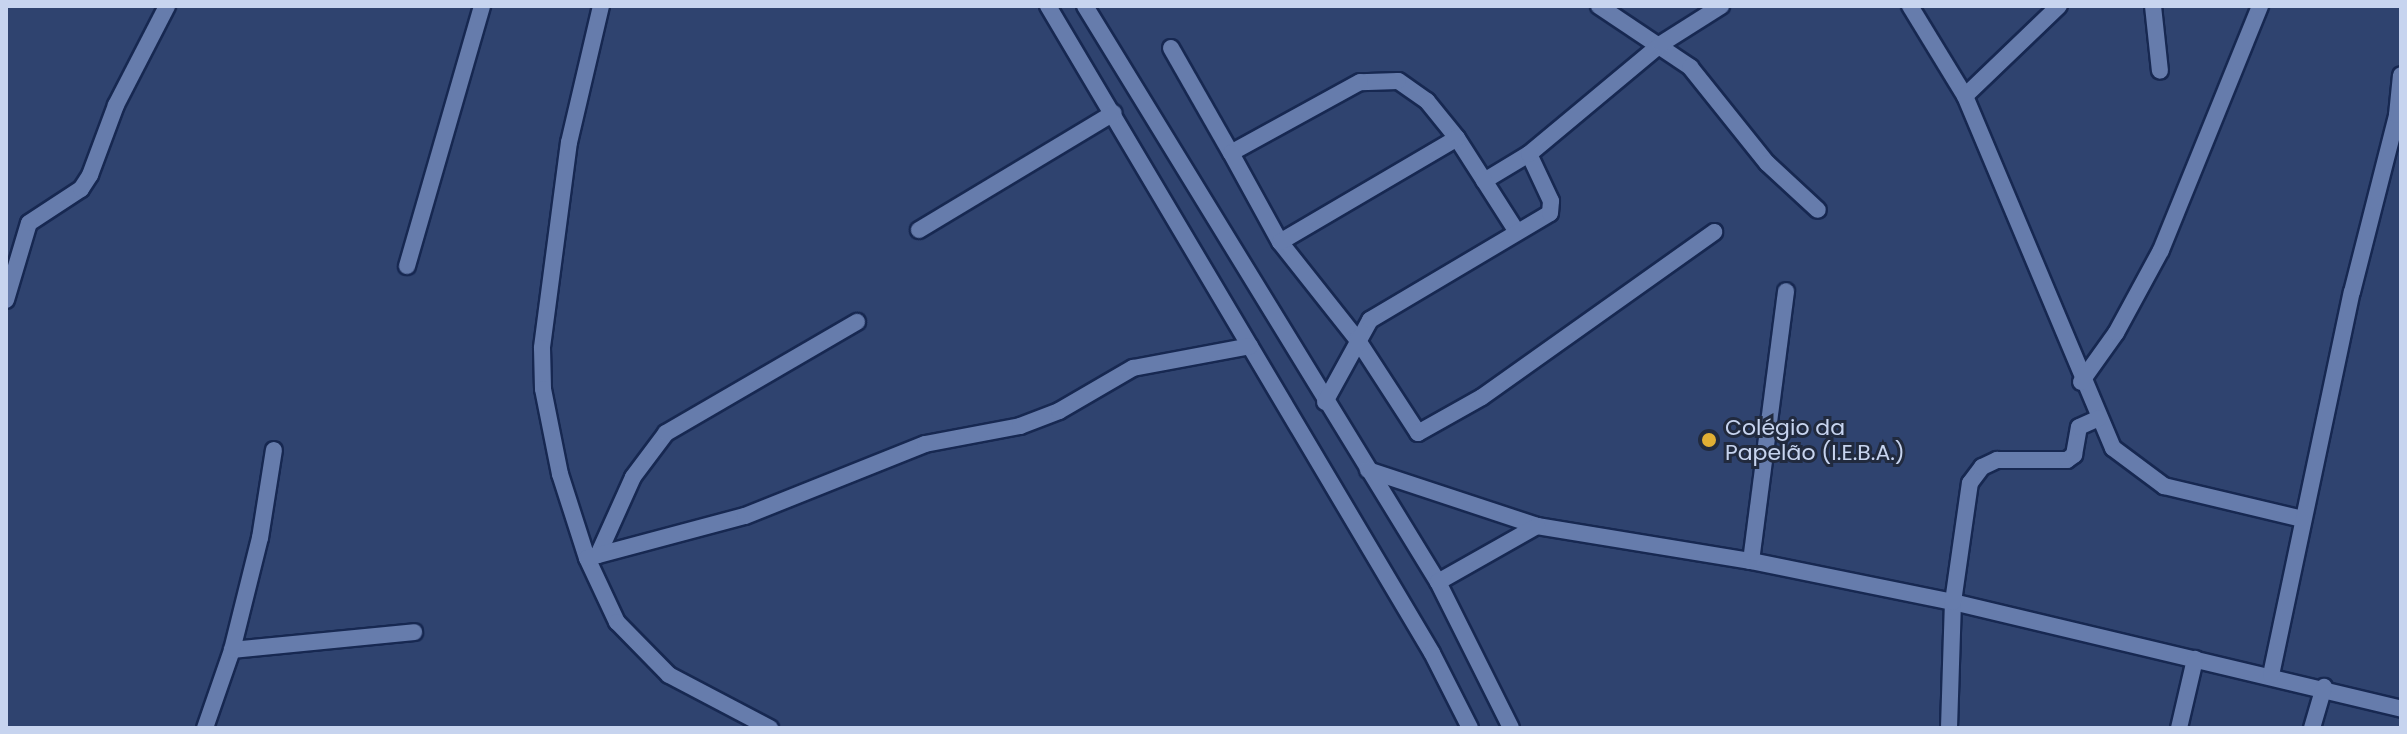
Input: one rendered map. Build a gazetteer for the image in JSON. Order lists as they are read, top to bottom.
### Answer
{
  "places": ["Colégio da Papelão (I.E.B.A.)"]
}
